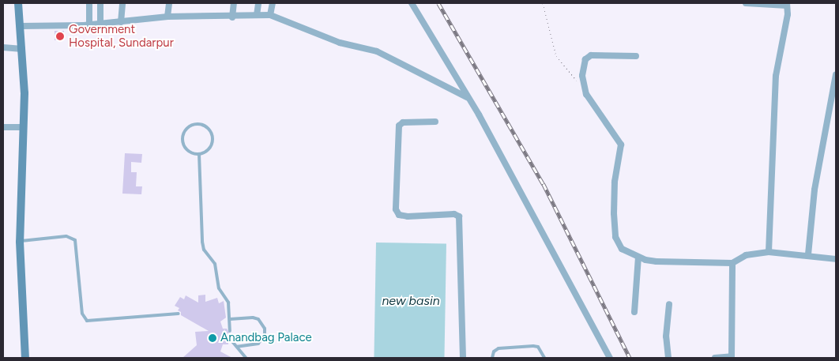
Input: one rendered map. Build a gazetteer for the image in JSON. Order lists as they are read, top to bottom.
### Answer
{
  "water": ["new basin"],
  "places": ["Government Hospital, Sundarpur", "Anandbag Palace"]
}
